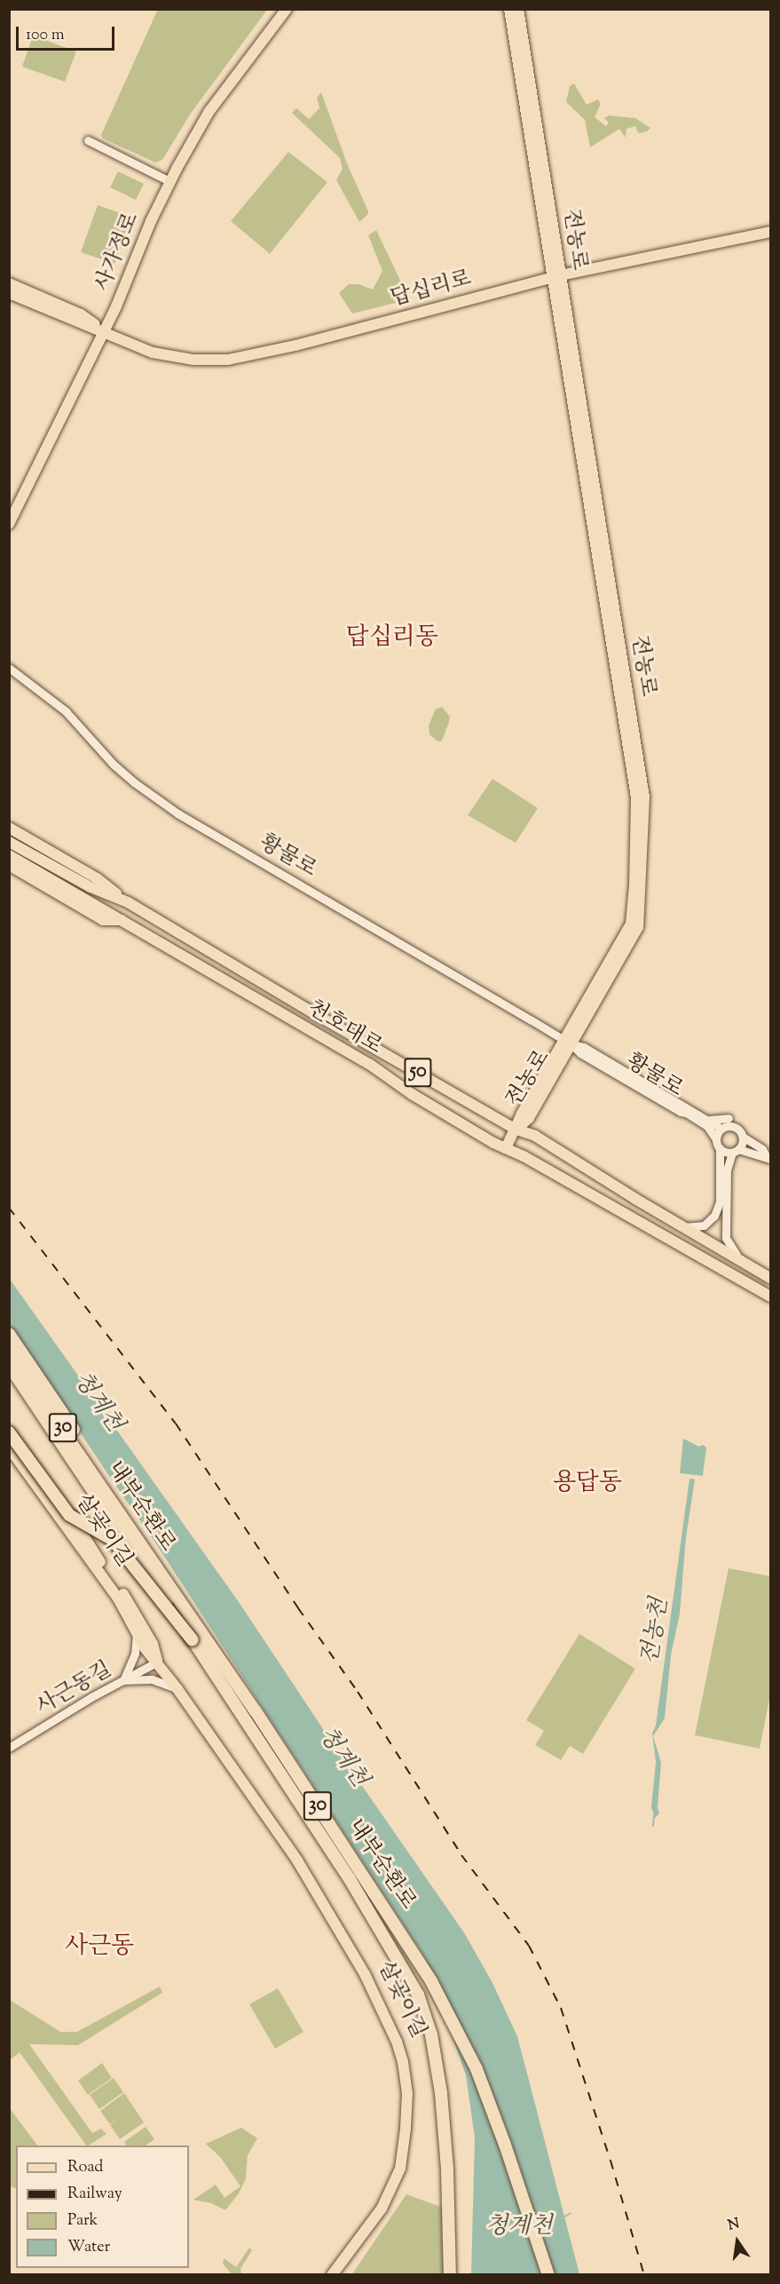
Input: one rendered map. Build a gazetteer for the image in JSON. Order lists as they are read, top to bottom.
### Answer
{
  "streets": {
    "highway": ["30", "내부순환로"],
    "main road": [
      "전농로",
      "사가정로",
      "답십리로",
      "천호대로",
      "50",
      "살곶이길"
    ],
    "street": ["황물로", "사근동길"]
  },
  "crossings": [
    ["전농로", "답십리로"],
    ["전농로", "황물로"],
    ["전농로", "천호대로"],
    ["사가정로", "답십리로"],
    ["살곶이길", "사근동길"]
  ],
  "districts": ["답십리동", "용답동", "사근동"],
  "water": ["청계천", "전농천"],
  "legend": [
    "Road",
    "Railway",
    "Park",
    "Water"
  ],
  "scale_bar": "100 m",
  "north": "top"
}
